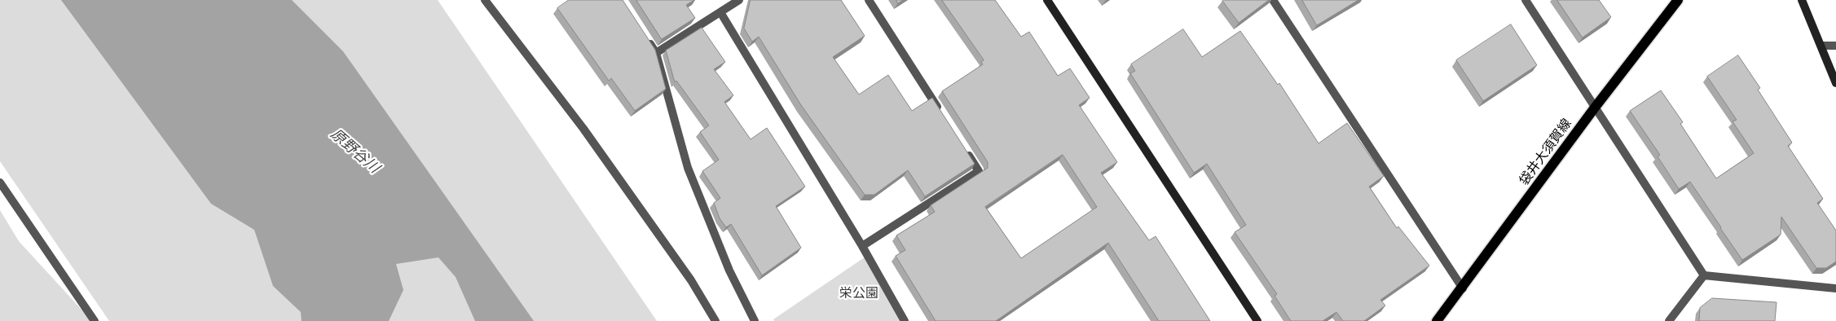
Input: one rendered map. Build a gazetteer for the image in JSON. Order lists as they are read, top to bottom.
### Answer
{
  "streets": {
    "main road": ["袋井大須賀線"]
  },
  "water": ["原野谷川"],
  "parks": ["栄公園"]
}
